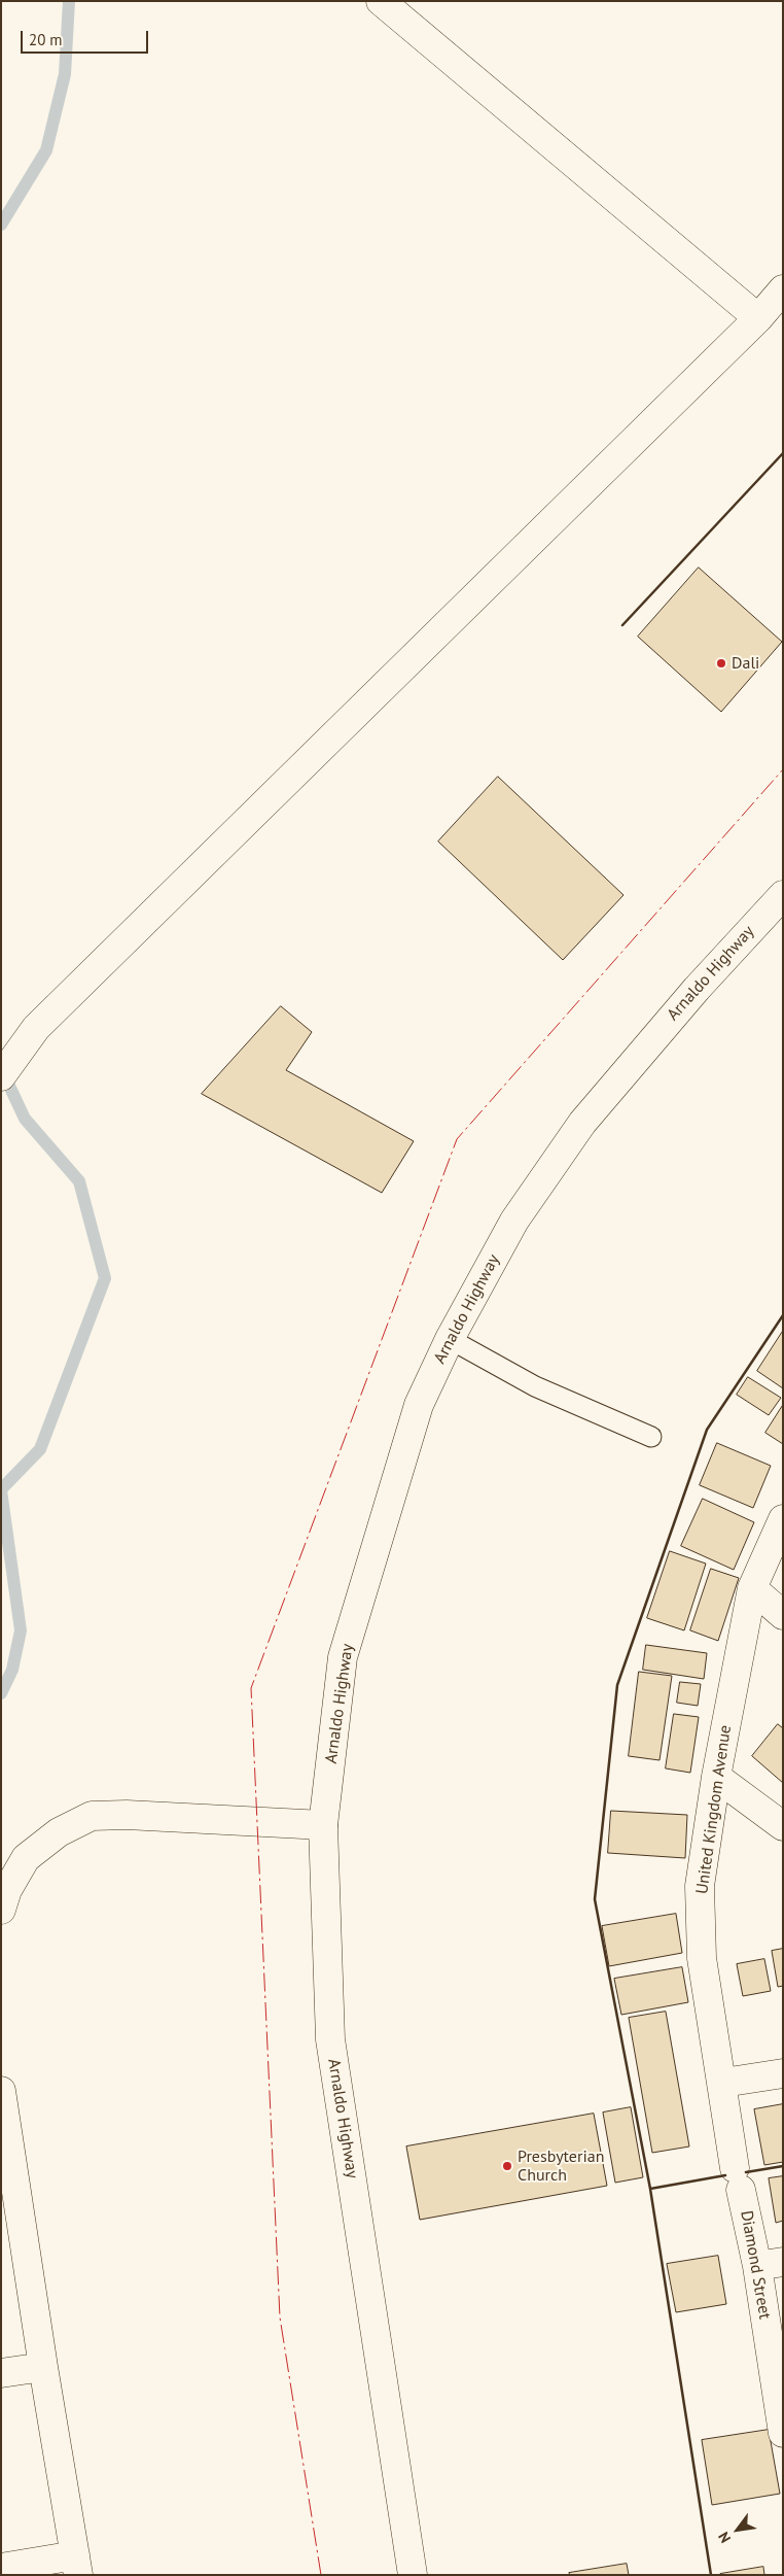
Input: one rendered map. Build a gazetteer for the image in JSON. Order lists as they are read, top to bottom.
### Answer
{
  "streets": {
    "street": ["Arnaldo Highway", "United Kingdom Avenue", "Diamond Street"]
  },
  "crossings": [
    ["United Kingdom Avenue", "Diamond Street"]
  ],
  "places": ["Dali", "Presbyterian Church"],
  "scale_bar": "20 m",
  "north": "bottom left"
}
